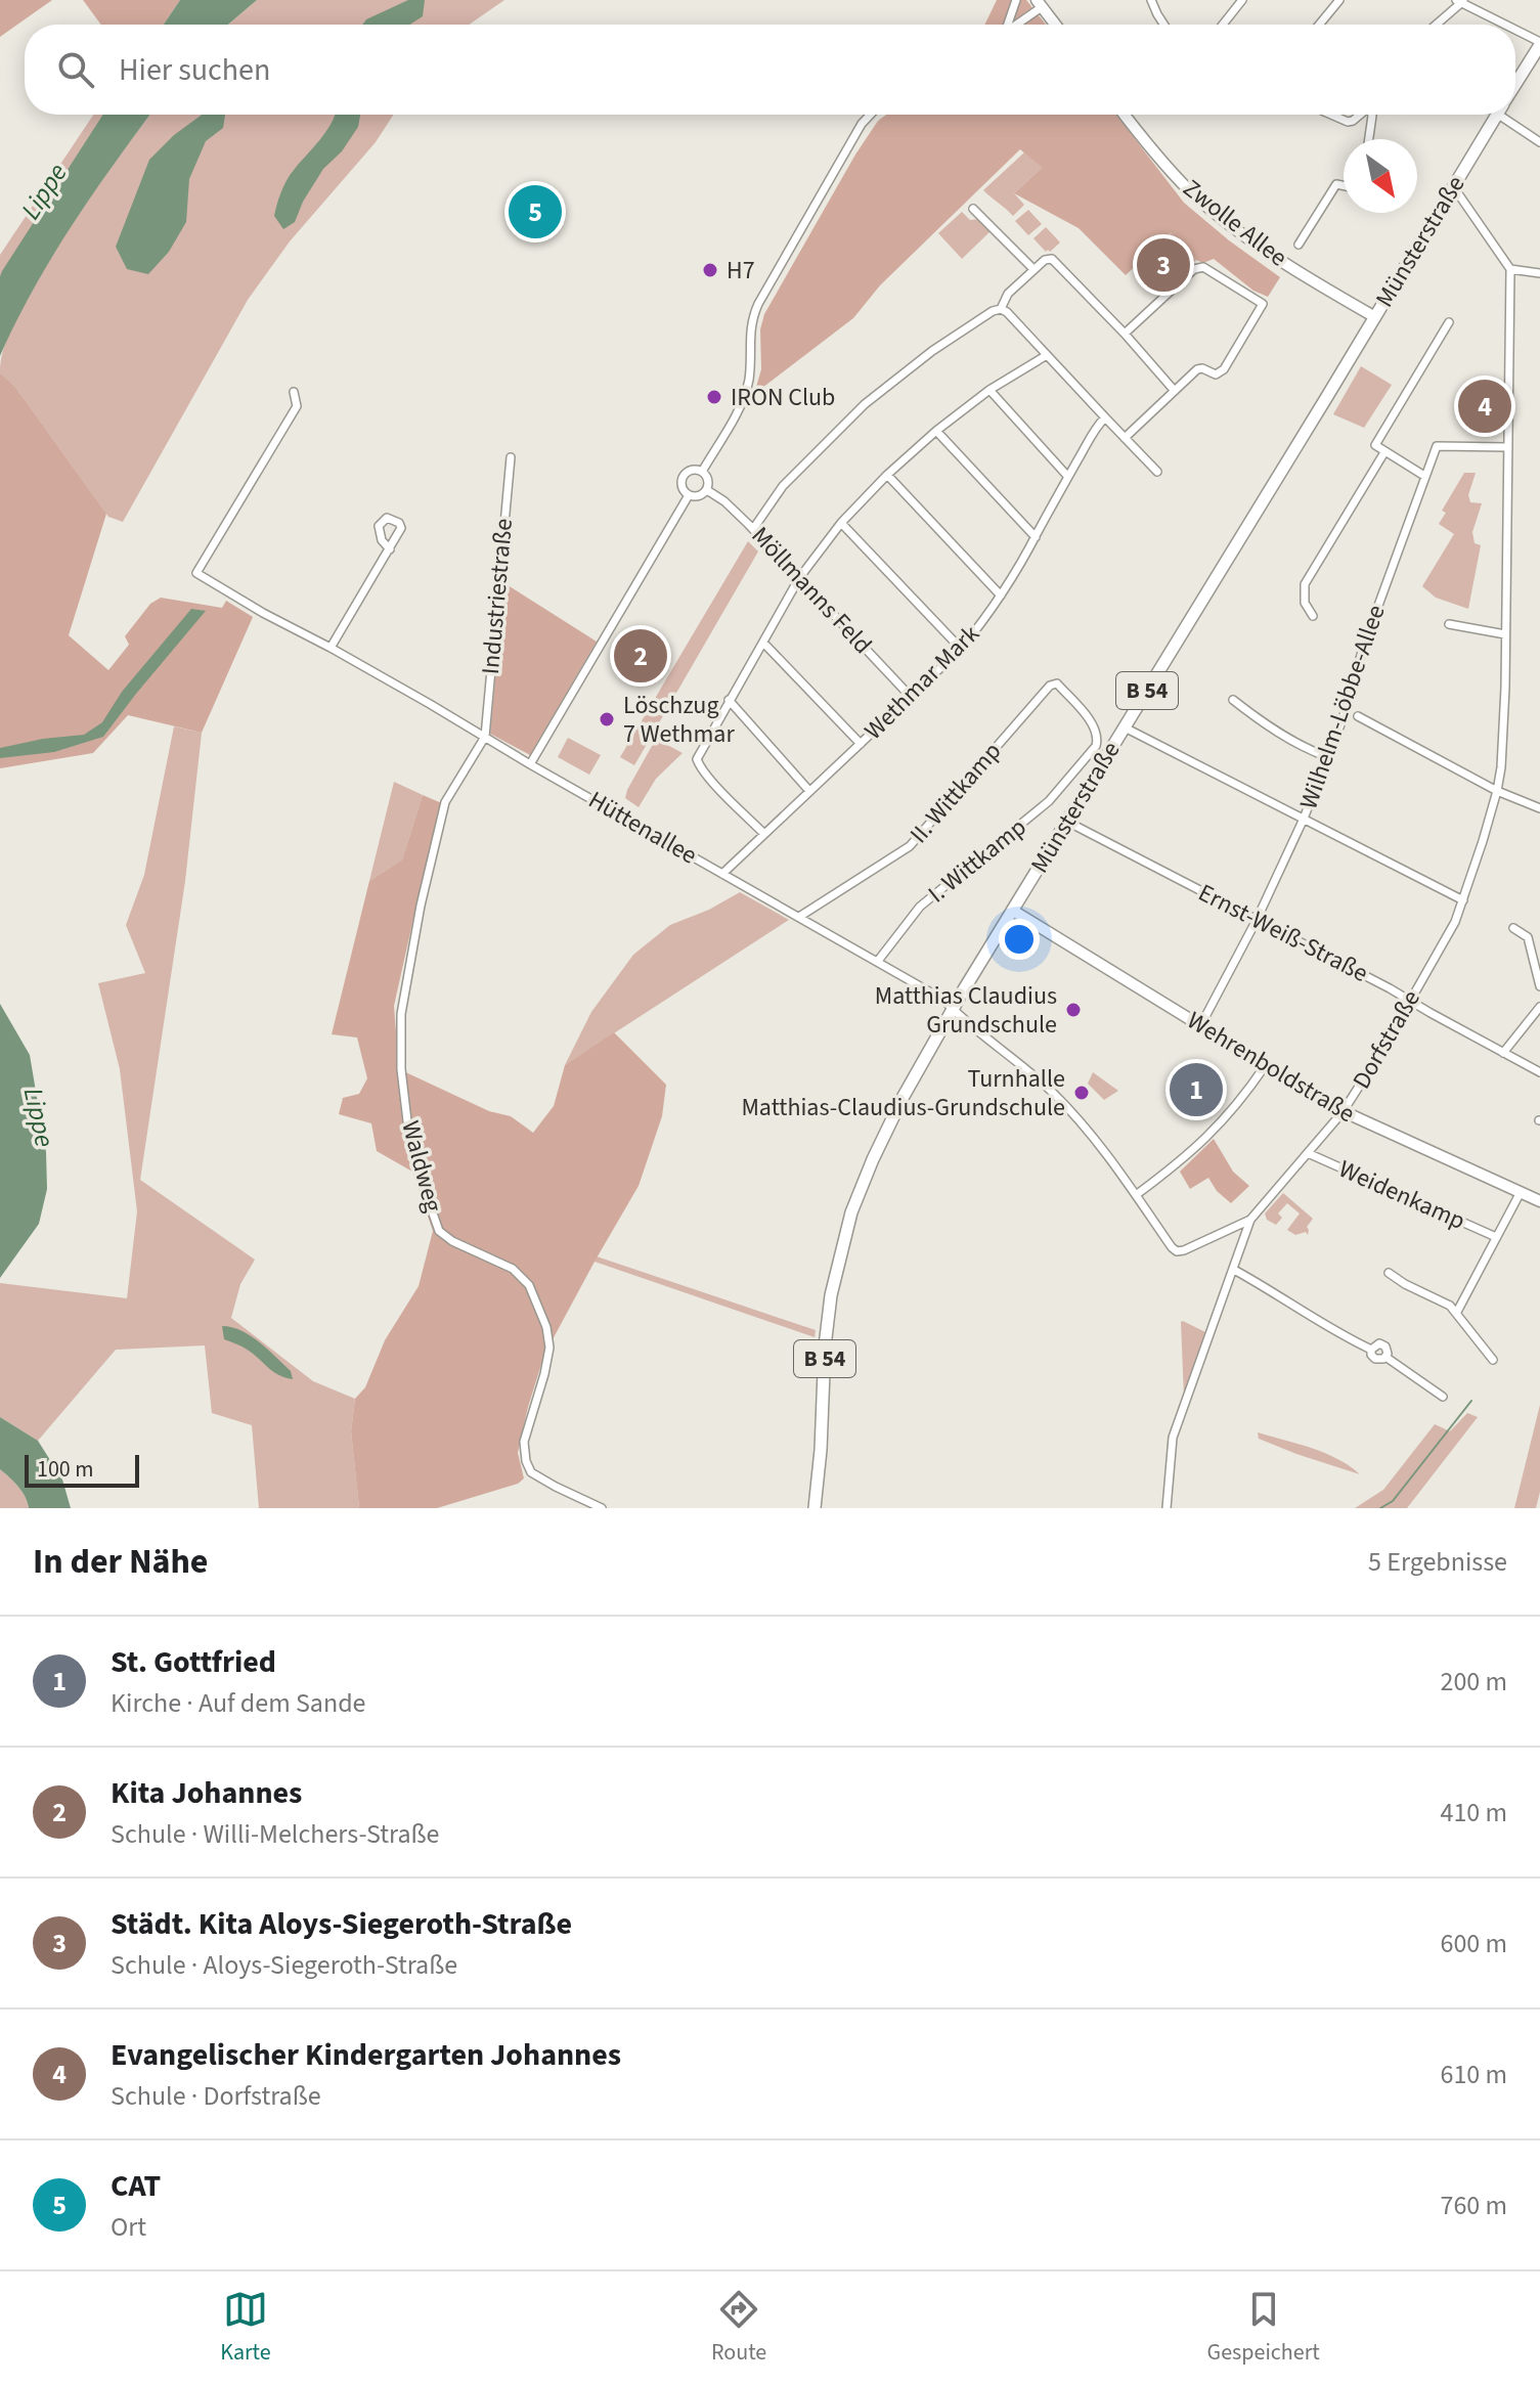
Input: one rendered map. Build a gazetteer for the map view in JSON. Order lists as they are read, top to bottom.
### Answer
{
  "streets": {
    "main road": ["Münsterstraße", "B 54"],
    "street": [
      "Zwolle Allee",
      "Möllmanns Feld",
      "Industriestraße",
      "Wethmar Mark",
      "Wilhelm-Löbbe-Allee",
      "II. Wittkamp",
      "Hüttenallee",
      "I. Wittkamp",
      "Ernst-Weiß-Straße",
      "Dorfstraße",
      "Wehrenboldstraße",
      "Waldweg",
      "Weidenkamp"
    ]
  },
  "crossings": [
    ["Zwolle Allee", "Münsterstraße"],
    ["Münsterstraße", "Hüttenallee"],
    ["Münsterstraße", "Ernst-Weiß-Straße"],
    ["Münsterstraße", "Wehrenboldstraße"],
    ["Möllmanns Feld", "Wethmar Mark"],
    ["Industriestraße", "Hüttenallee"],
    ["Industriestraße", "Waldweg"],
    ["Wethmar Mark", "Hüttenallee"],
    ["Wilhelm-Löbbe-Allee", "Ernst-Weiß-Straße"],
    ["Wilhelm-Löbbe-Allee", "Dorfstraße"],
    ["Wilhelm-Löbbe-Allee", "Wehrenboldstraße"],
    ["II. Wittkamp", "Hüttenallee"],
    ["II. Wittkamp", "I. Wittkamp"],
    ["Hüttenallee", "I. Wittkamp"],
    ["Hüttenallee", "Dorfstraße"],
    ["Hüttenallee", "Waldweg"],
    ["Ernst-Weiß-Straße", "Dorfstraße"],
    ["Dorfstraße", "Wehrenboldstraße"],
    ["Dorfstraße", "Weidenkamp"],
    ["Wehrenboldstraße", "Weidenkamp"]
  ],
  "water": ["Lippe"],
  "places": [
    "H7",
    "IRON Club",
    "Löschzug 7 Wethmar",
    "Matthias Claudius Grundschule",
    "Turnhalle Matthias-Claudius-Grundschule"
  ],
  "scale_bar": "100 m",
  "north": "bottom right",
  "page": {
    "search": "Hier suchen",
    "pins": [
      "5",
      "3",
      "4",
      "2",
      "1"
    ],
    "scale": "100 m",
    "heading": ["In der Nähe", "5 Ergebnisse"],
    "list": [
      {
        "mark": "1",
        "name": "St. Gottfried",
        "note": "Kirche · Auf dem Sande",
        "value": "200 m"
      },
      {
        "mark": "2",
        "name": "Kita Johannes",
        "note": "Schule · Willi-Melchers-Straße",
        "value": "410 m"
      },
      {
        "mark": "3",
        "name": "Städt. Kita Aloys-Siegeroth-Straße",
        "note": "Schule · Aloys-Siegeroth-Straße",
        "value": "600 m"
      },
      {
        "mark": "4",
        "name": "Evangelischer Kindergarten Johannes",
        "note": "Schule · Dorfstraße",
        "value": "610 m"
      },
      {
        "mark": "5",
        "name": "CAT",
        "note": "Ort",
        "value": "760 m"
      }
    ],
    "nav": ["Karte", "Route", "Gespeichert"]
  }
}
